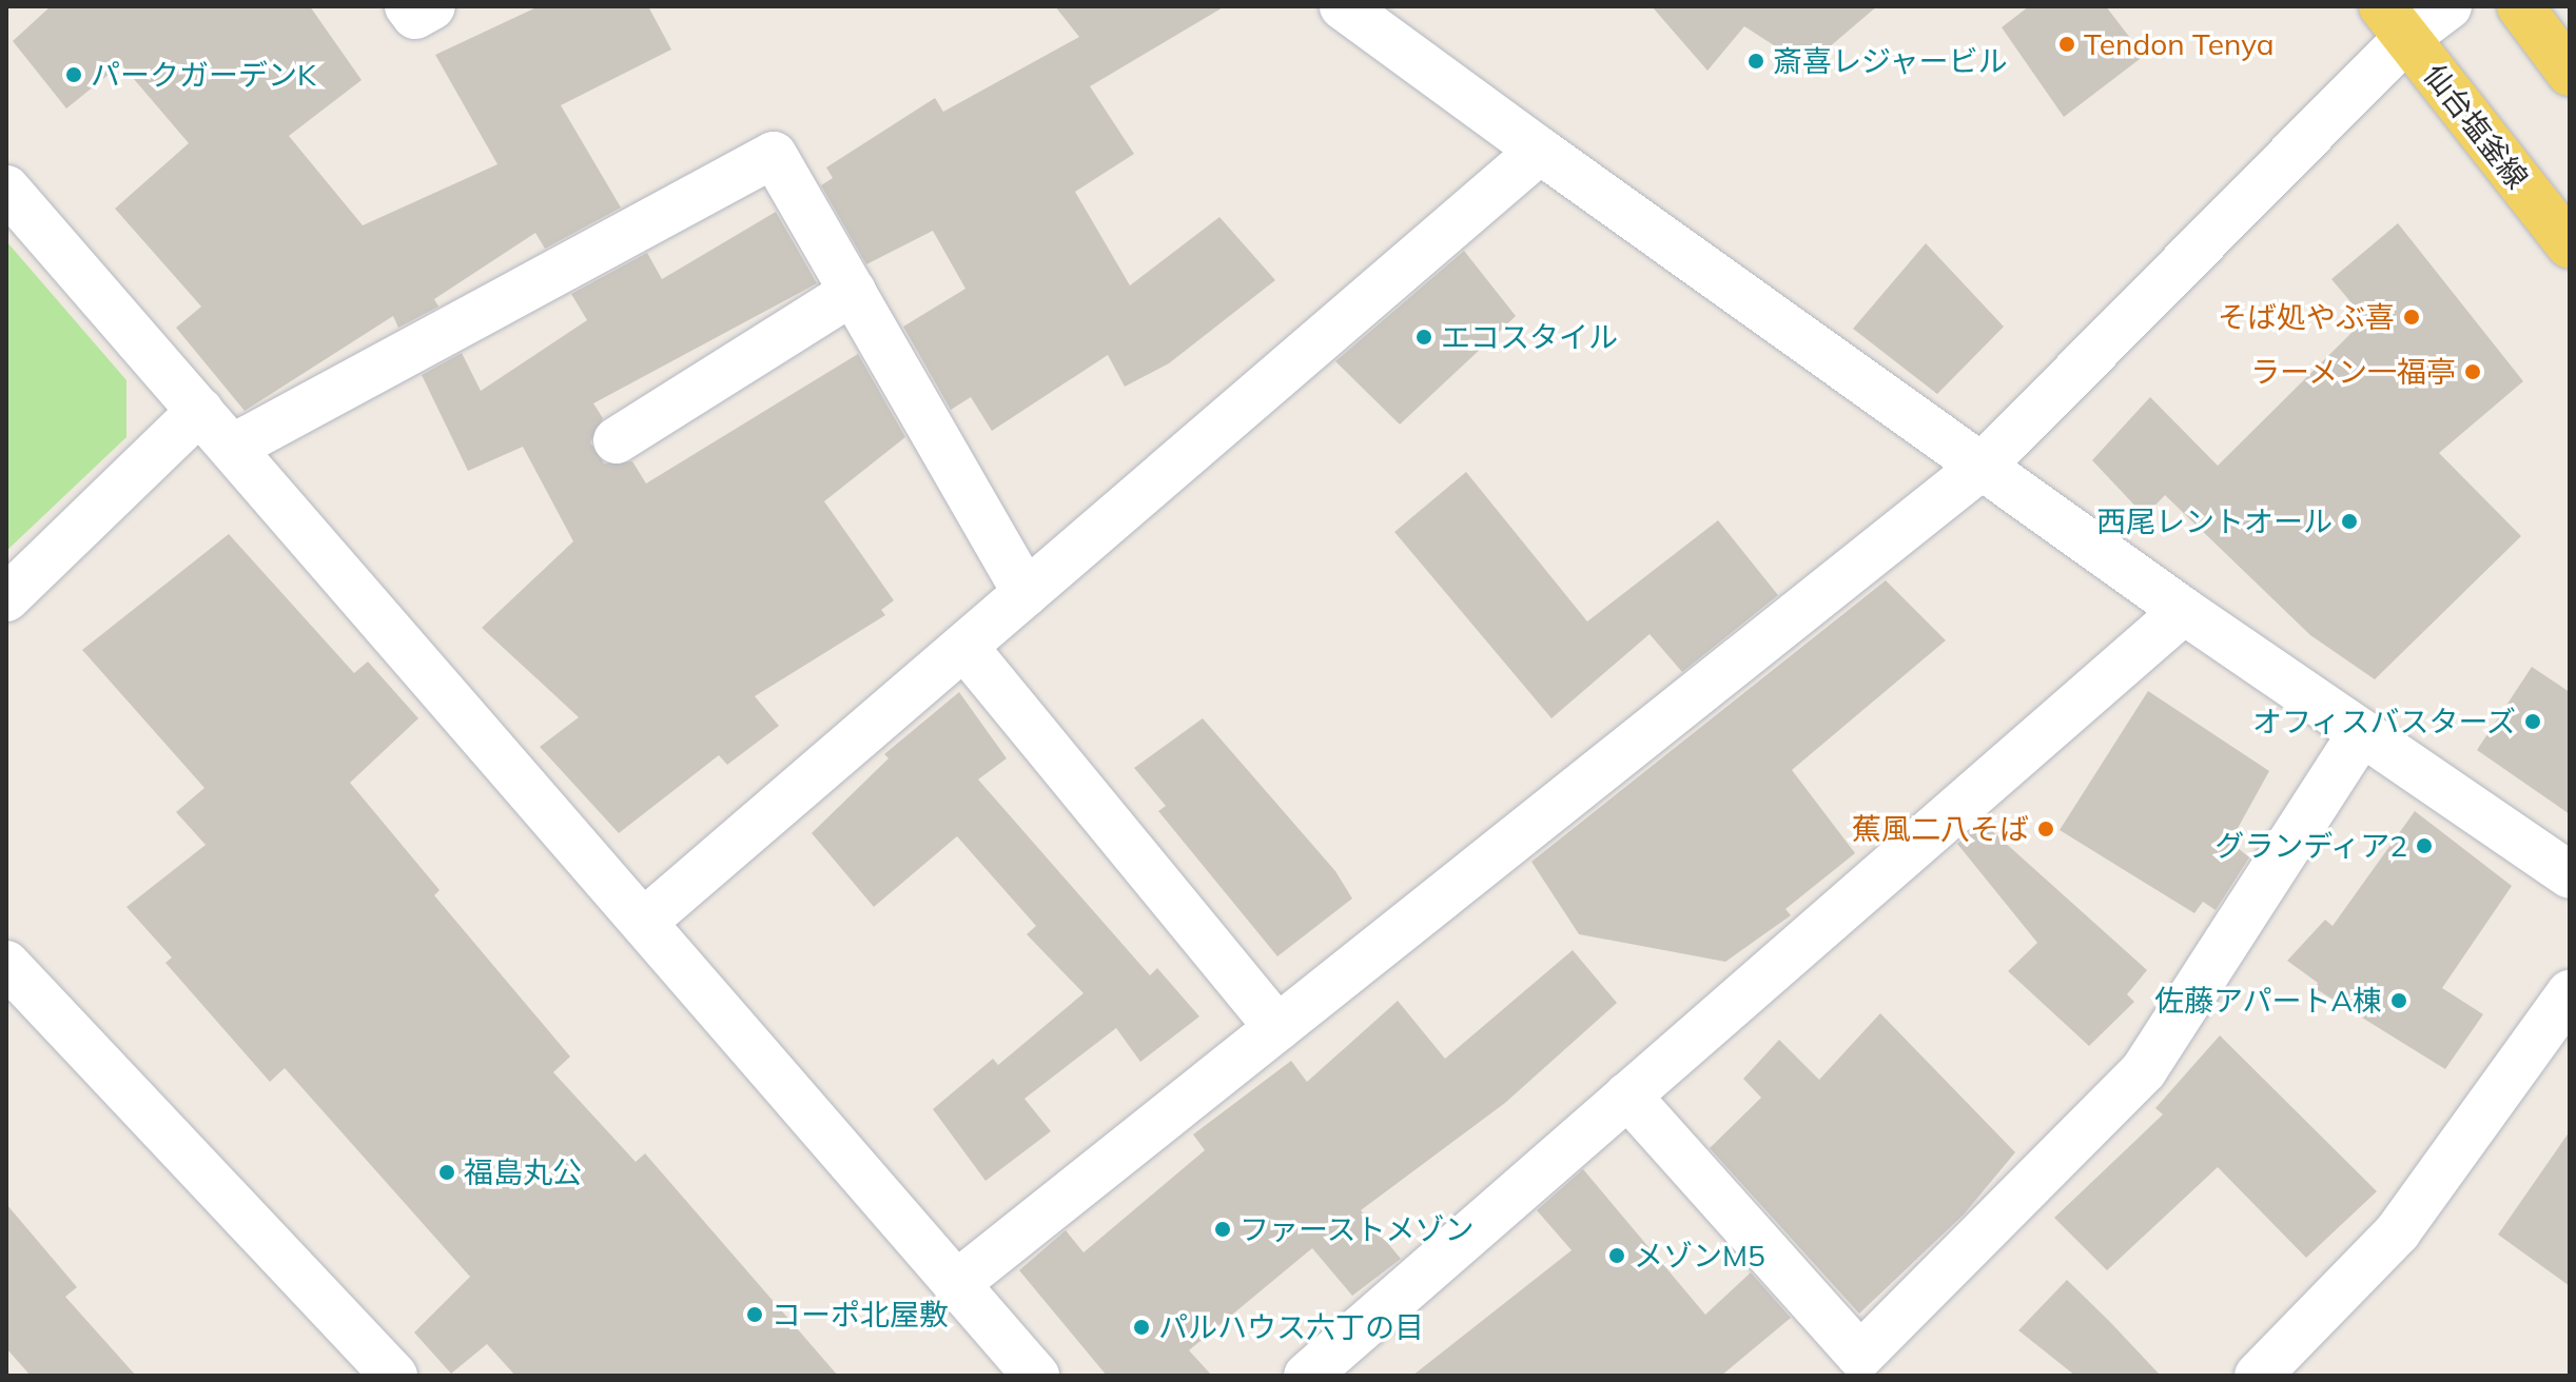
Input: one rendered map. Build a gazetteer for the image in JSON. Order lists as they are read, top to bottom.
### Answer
{
  "streets": {
    "main road": ["仙台塩釜線"]
  },
  "places": [
    "Tendon Tenya",
    "斎喜レジャービル",
    "パークガーデンK",
    "そば処やぶ喜",
    "エコスタイル",
    "ラーメン一福亭",
    "西尾レントオール",
    "オフィスバスターズ",
    "蕉風二八そば",
    "グランディア2",
    "佐藤アパートA棟",
    "福島丸公",
    "ファーストメゾン",
    "メゾンM5",
    "コーポ北屋敷",
    "パルハウス六丁の目"
  ]
}
